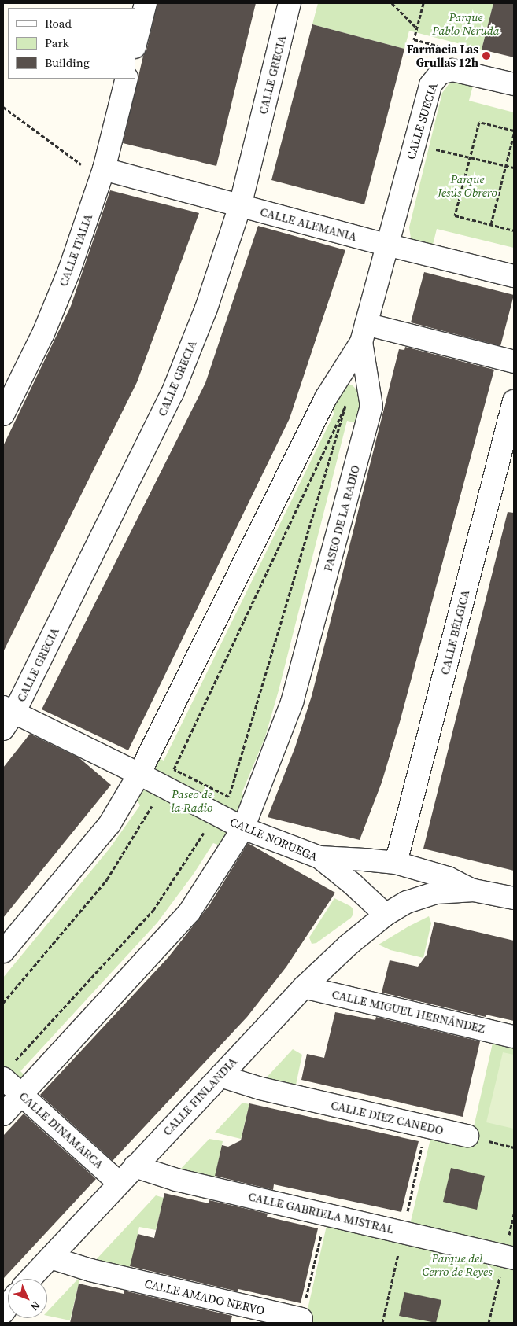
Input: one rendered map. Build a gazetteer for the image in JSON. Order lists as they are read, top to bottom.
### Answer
{
  "streets": {
    "street": [
      "CALLE GRECIA",
      "CALLE SUECIA",
      "CALLE ALEMANIA",
      "CALLE ITALIA",
      "PASEO DE LA RADIO",
      "CALLE BÉLGICA",
      "CALLE NORUEGA",
      "CALLE MIGUEL HERNÁNDEZ",
      "CALLE FINLANDIA",
      "CALLE DÍEZ CANEDO",
      "CALLE DINAMARCA",
      "CALLE GABRIELA MISTRAL",
      "CALLE AMADO NERVO"
    ]
  },
  "crossings": [
    ["CALLE GRECIA", "CALLE ALEMANIA"],
    ["CALLE GRECIA", "CALLE NORUEGA"],
    ["CALLE SUECIA", "CALLE ALEMANIA"],
    ["CALLE SUECIA", "PASEO DE LA RADIO"],
    ["CALLE ALEMANIA", "CALLE ITALIA"],
    ["CALLE ALEMANIA", "PASEO DE LA RADIO"],
    ["PASEO DE LA RADIO", "CALLE NORUEGA"],
    ["PASEO DE LA RADIO", "CALLE DINAMARCA"],
    ["CALLE NORUEGA", "CALLE FINLANDIA"],
    ["CALLE MIGUEL HERNÁNDEZ", "CALLE FINLANDIA"],
    ["CALLE FINLANDIA", "CALLE DÍEZ CANEDO"],
    ["CALLE FINLANDIA", "CALLE DINAMARCA"],
    ["CALLE FINLANDIA", "CALLE GABRIELA MISTRAL"],
    ["CALLE FINLANDIA", "CALLE AMADO NERVO"],
    ["CALLE DÍEZ CANEDO", "CALLE GABRIELA MISTRAL"]
  ],
  "parks": [
    "Parque Pablo Neruda",
    "Parque Jesús Obrero",
    "Paseo de la Radio",
    "Parque del Cerro de Reyes"
  ],
  "places": ["Farmacia Las Grullas 12h"],
  "legend": ["Road", "Park", "Building"],
  "north": "bottom right"
}
